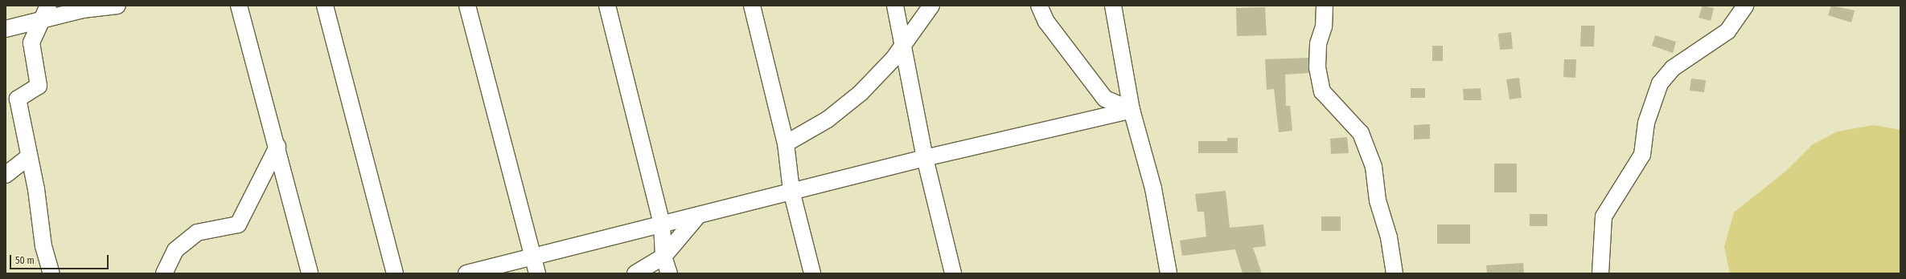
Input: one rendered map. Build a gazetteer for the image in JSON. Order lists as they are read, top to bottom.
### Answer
{
  "scale_bar": "50 m"
}
